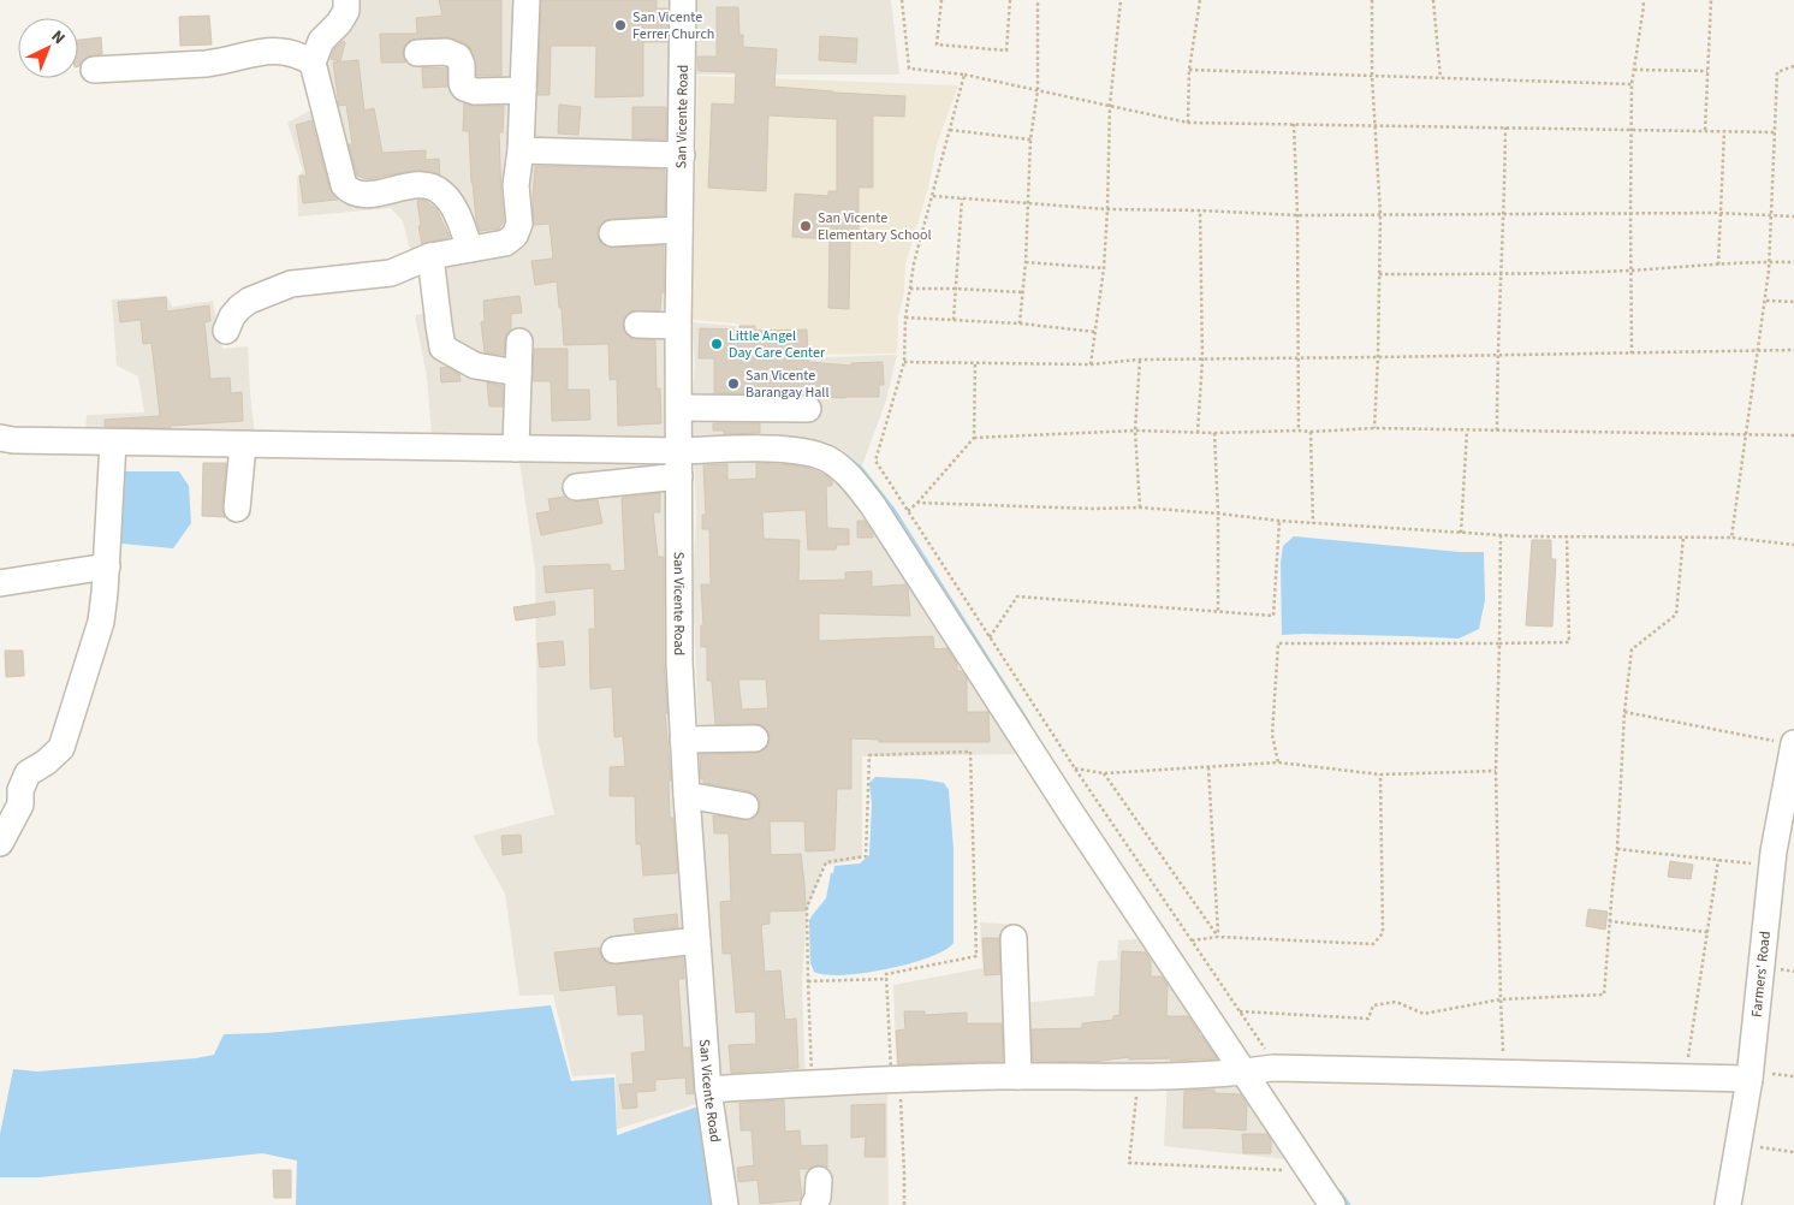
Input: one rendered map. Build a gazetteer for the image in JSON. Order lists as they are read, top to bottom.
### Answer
{
  "streets": {
    "street": ["San Vicente Road", "Farmers' Road"]
  },
  "places": [
    "San Vicente Ferrer Church",
    "San Vicente Elementary School",
    "Little Angel Day Care Center",
    "San Vicente Barangay Hall"
  ],
  "north": "top right"
}
